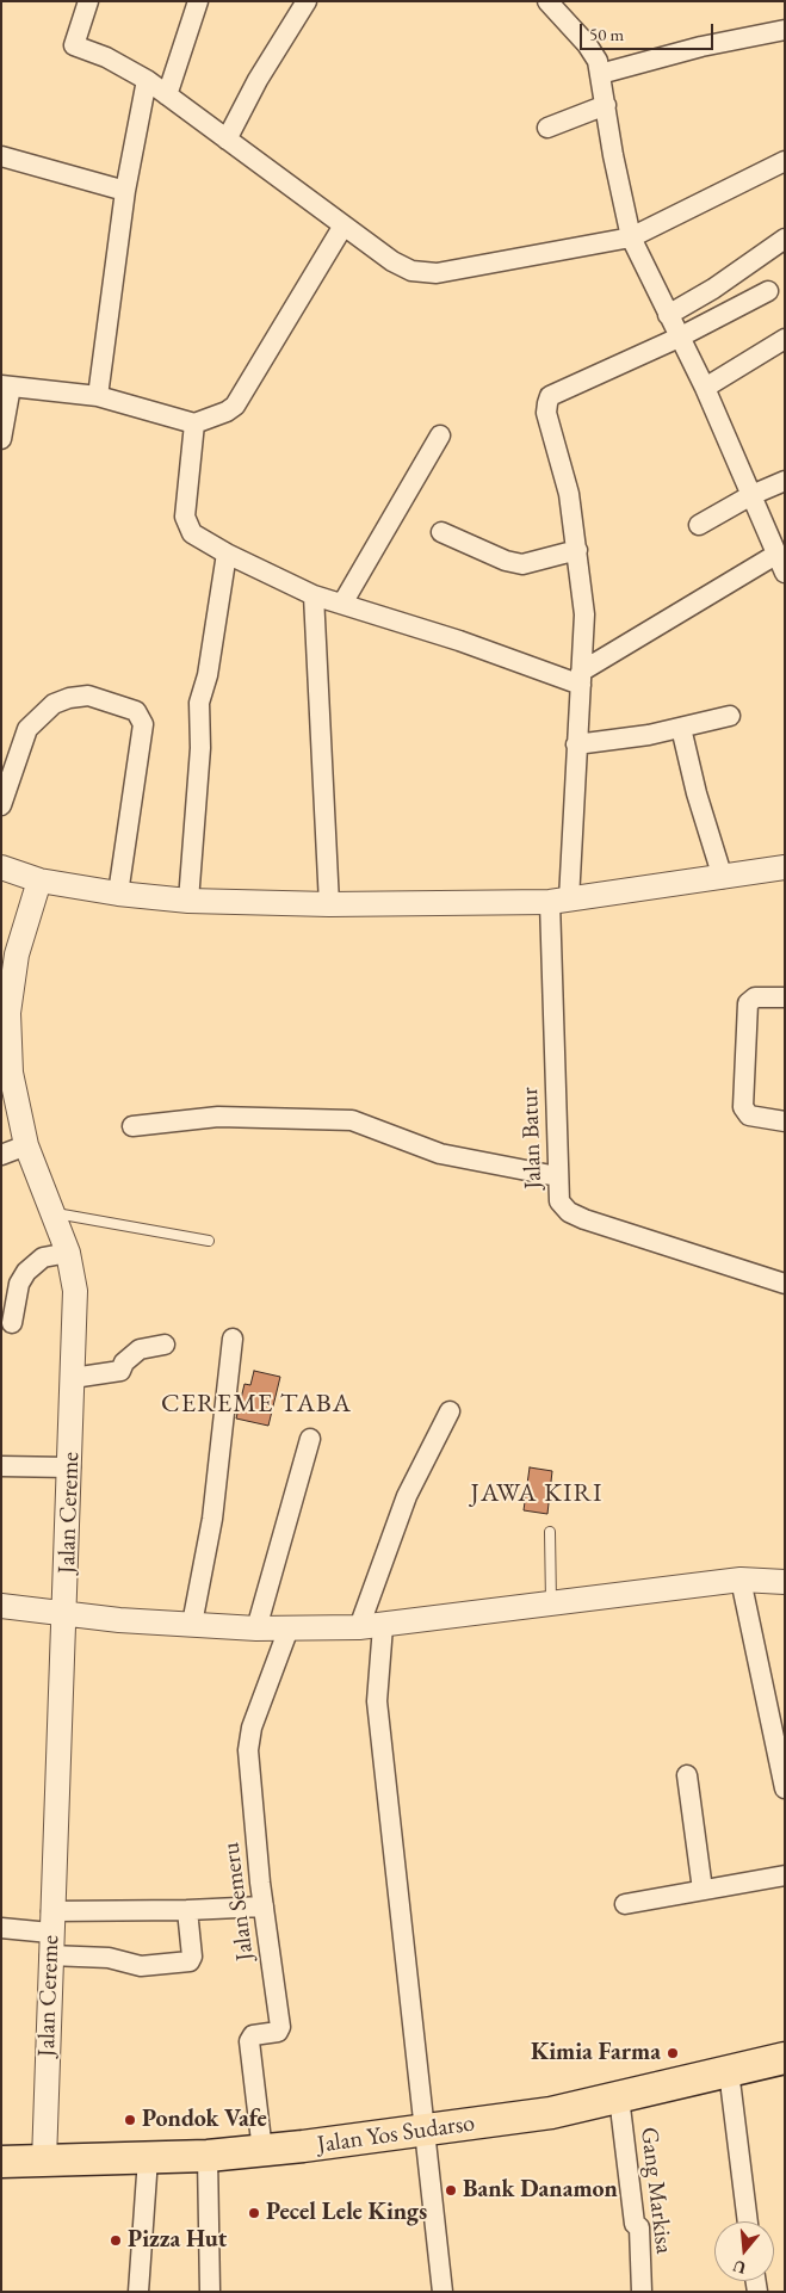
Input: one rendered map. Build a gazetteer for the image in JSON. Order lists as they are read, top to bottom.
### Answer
{
  "streets": {
    "highway": ["Jalan Yos Sudarso"],
    "street": [
      "Jalan Batur",
      "Jalan Cereme",
      "Jalan Semeru",
      "Gang Markisa"
    ]
  },
  "crossings": [
    ["Jalan Cereme", "Jalan Yos Sudarso"],
    ["Jalan Semeru", "Jalan Yos Sudarso"],
    ["Jalan Yos Sudarso", "Gang Markisa"]
  ],
  "districts": ["CEREME TABA", "JAWA KIRI"],
  "places": [
    "Kimia Farma",
    "Pondok Vafe",
    "Bank Danamon",
    "Pecel Lele Kings",
    "Pizza Hut"
  ],
  "scale_bar": "50 m",
  "north": "bottom"
}
